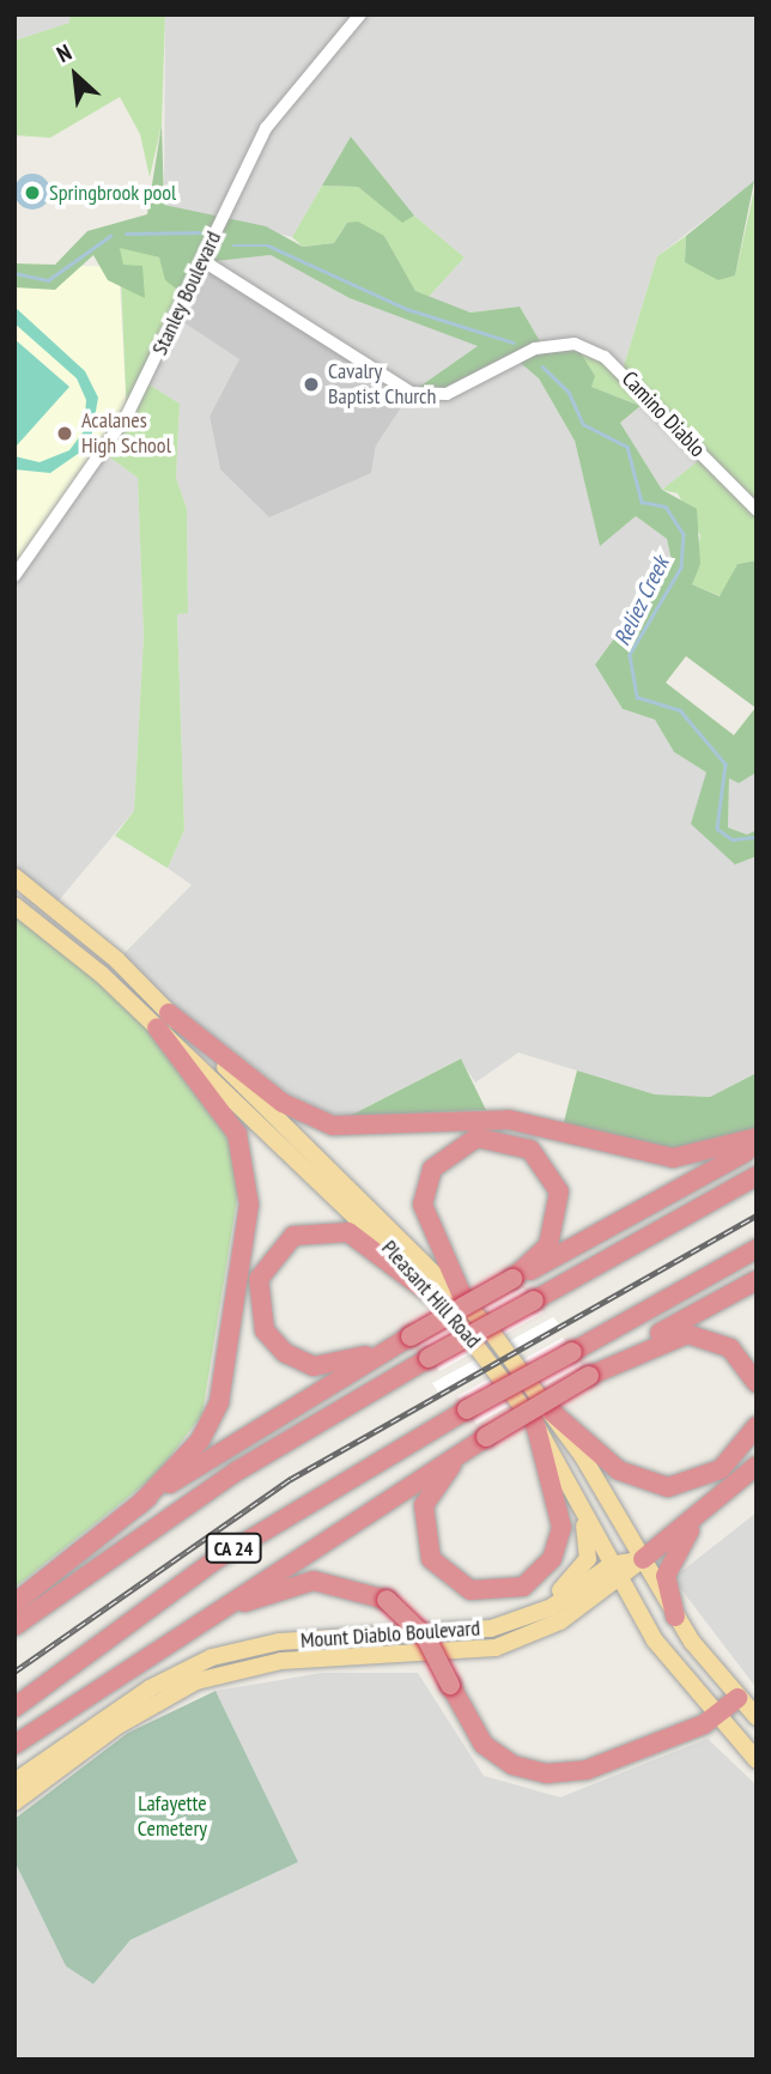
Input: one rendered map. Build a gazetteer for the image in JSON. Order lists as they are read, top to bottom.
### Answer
{
  "streets": {
    "highway": ["CA 24"],
    "main road": ["Pleasant Hill Road", "Mount Diablo Boulevard"],
    "street": ["Stanley Boulevard", "Camino Diablo"]
  },
  "crossings": [
    ["Stanley Boulevard", "Camino Diablo"],
    ["Pleasant Hill Road", "Mount Diablo Boulevard"]
  ],
  "water": ["Reliez Creek"],
  "parks": ["Lafayette Cemetery"],
  "places": ["Springbrook pool", "Cavalry Baptist Church", "Acalanes High School"],
  "north": "top left"
}
